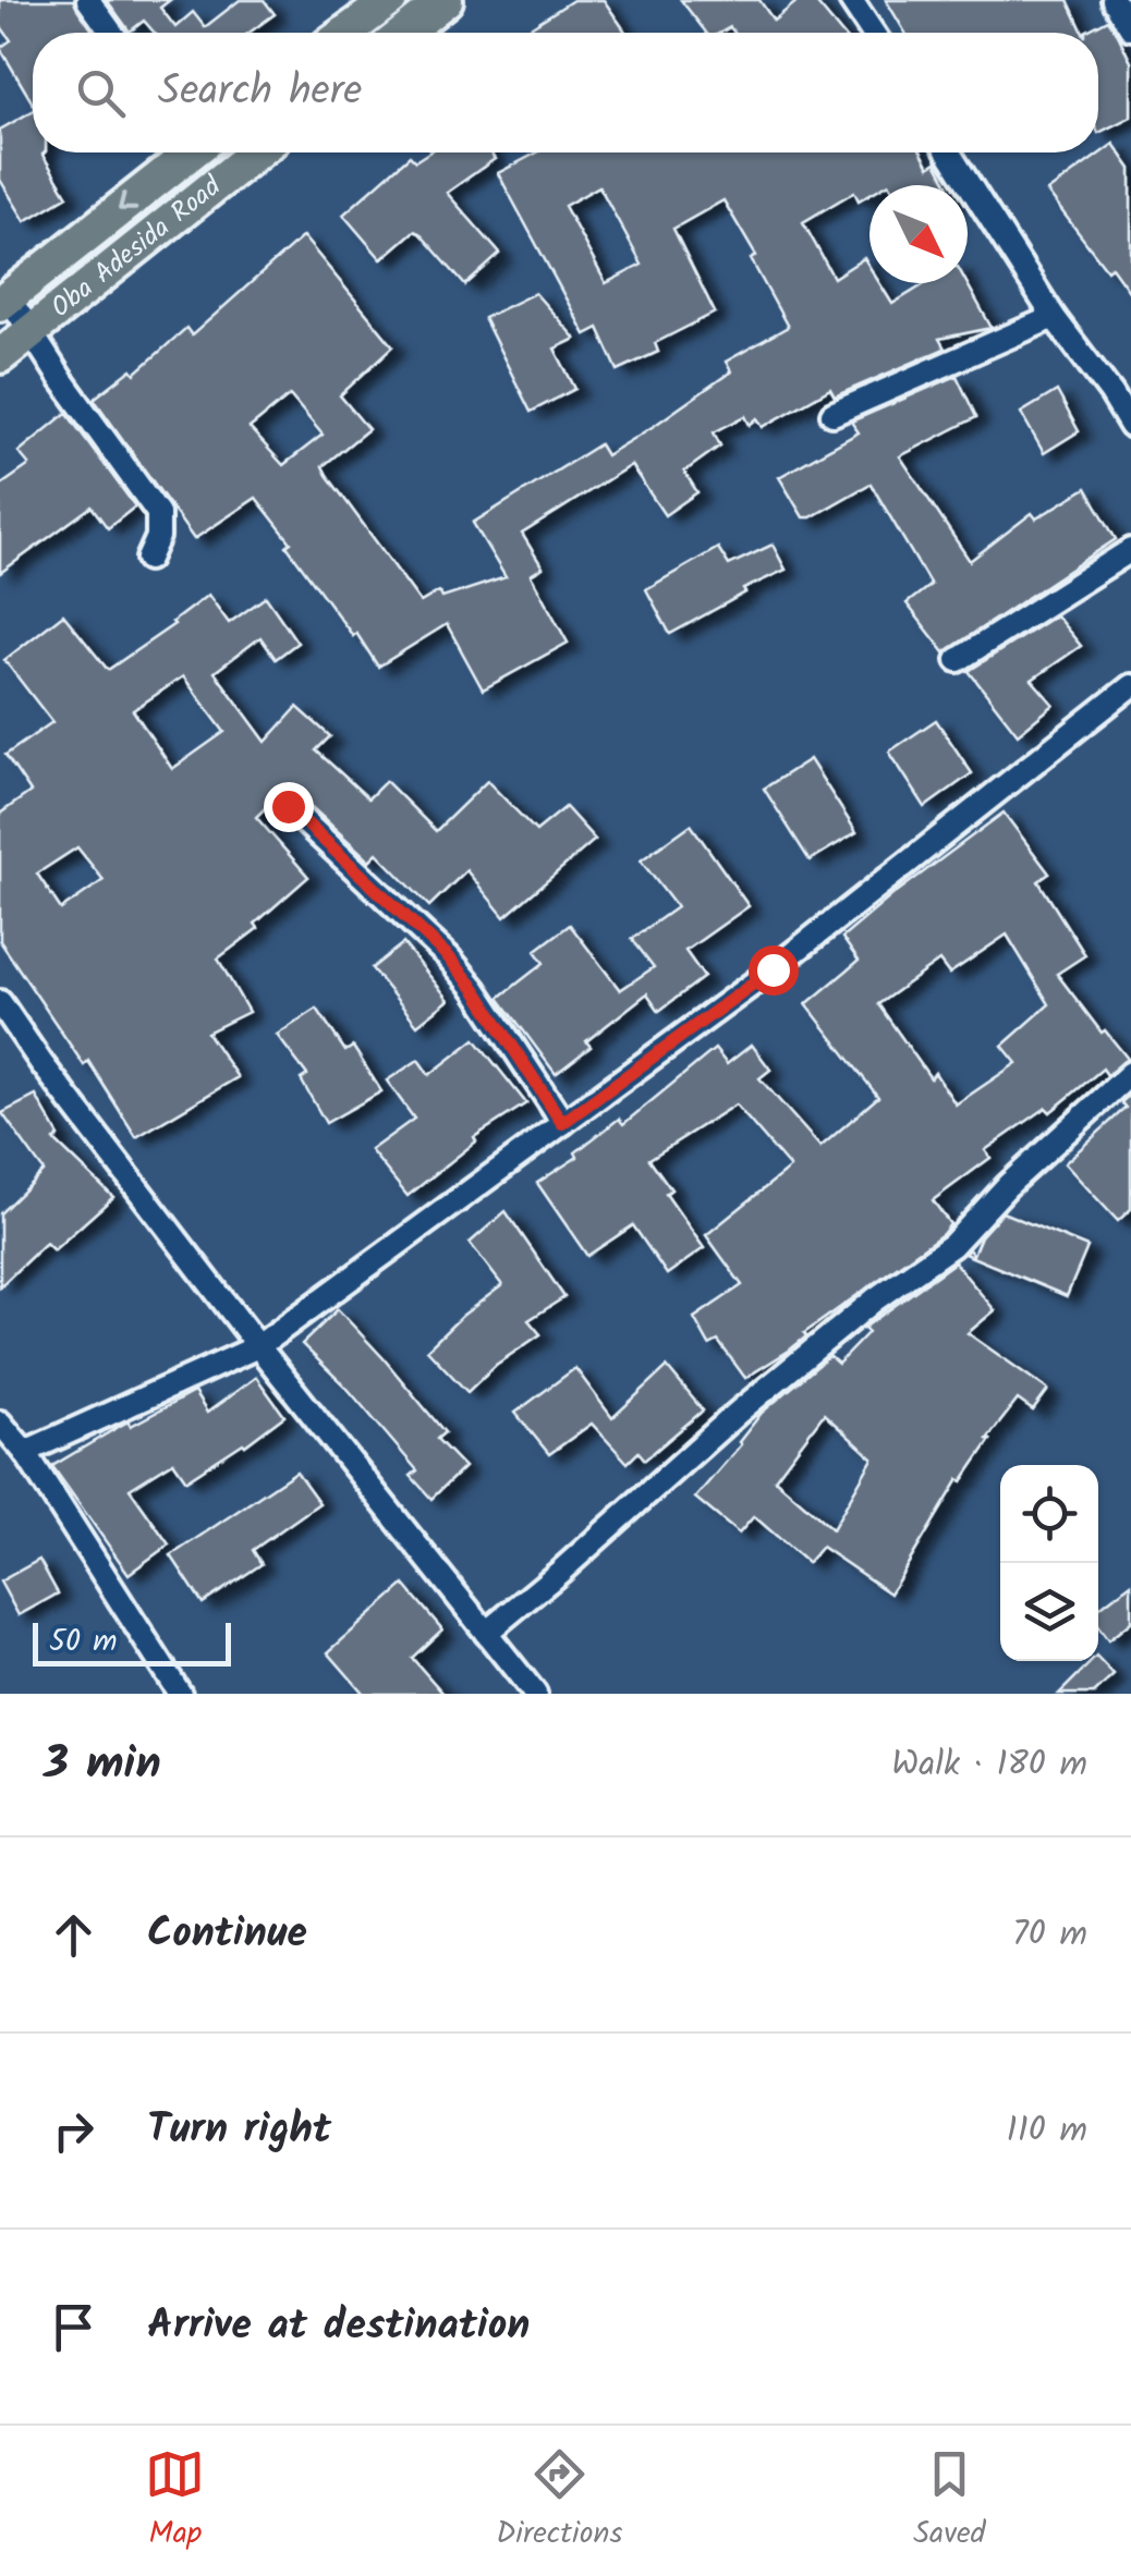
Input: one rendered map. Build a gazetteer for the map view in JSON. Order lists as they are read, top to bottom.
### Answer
{
  "streets": {
    "main road": ["Oba Adesida Road"]
  },
  "scale_bar": "50 m",
  "north": "bottom right",
  "page": {
    "search": "Search here",
    "scale": "50 m",
    "heading": ["3 min", "Walk · 180 m"],
    "list": [
      ["Continue", "70 m"],
      ["Turn right", "110 m"],
      "Arrive at destination"
    ],
    "nav": ["Map", "Directions", "Saved"]
  }
}
